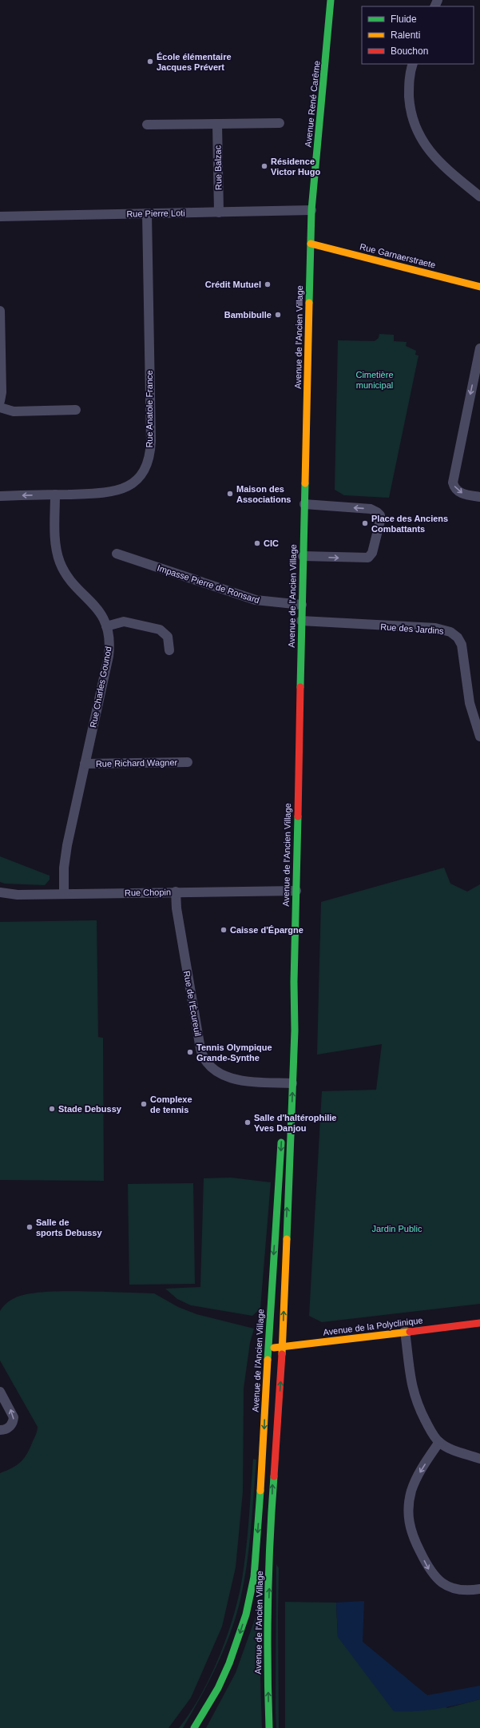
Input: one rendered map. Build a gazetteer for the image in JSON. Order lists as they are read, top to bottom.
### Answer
{
  "streets": {
    "street": [
      "Avenue René Carême",
      "Rue Balzac",
      "Rue Pierre Loti",
      "Rue Garnaerstraete",
      "Avenue de l'Ancien Village",
      "Rue Anatole France",
      "Impasse Pierre de Ronsard",
      "Rue des Jardins",
      "Rue Charles Gounod",
      "Rue Richard Wagner",
      "Rue Chopin",
      "Rue de l'Écureuil",
      "Avenue de la Polyclinique"
    ]
  },
  "crossings": [
    ["Avenue René Carême", "Rue Pierre Loti"],
    ["Avenue René Carême", "Avenue de l'Ancien Village"],
    ["Rue Balzac", "Rue Pierre Loti"],
    ["Rue Pierre Loti", "Avenue de l'Ancien Village"],
    ["Rue Pierre Loti", "Rue Anatole France"],
    ["Rue Garnaerstraete", "Avenue de l'Ancien Village"],
    ["Avenue de l'Ancien Village", "Impasse Pierre de Ronsard"],
    ["Avenue de l'Ancien Village", "Rue des Jardins"],
    ["Avenue de l'Ancien Village", "Rue Chopin"],
    ["Avenue de l'Ancien Village", "Rue de l'Écureuil"],
    ["Avenue de l'Ancien Village", "Avenue de la Polyclinique"],
    ["Rue Anatole France", "Rue Charles Gounod"],
    ["Rue Charles Gounod", "Rue Richard Wagner"],
    ["Rue Charles Gounod", "Rue Chopin"],
    ["Rue Chopin", "Rue de l'Écureuil"]
  ],
  "parks": ["Cimetière municipal", "Jardin Public"],
  "places": [
    "École élémentaire Jacques Prévert",
    "Résidence Victor Hugo",
    "Crédit Mutuel",
    "Bambibulle",
    "Maison des Associations",
    "Place des Anciens Combattants",
    "CIC",
    "Caisse d'Épargne",
    "Tennis Olympique Grande-Synthe",
    "Complexe de tennis",
    "Stade Debussy",
    "Salle d'haltérophilie Yves Danjou",
    "Salle de sports Debussy"
  ],
  "legend": ["Fluide", "Ralenti", "Bouchon"]
}
